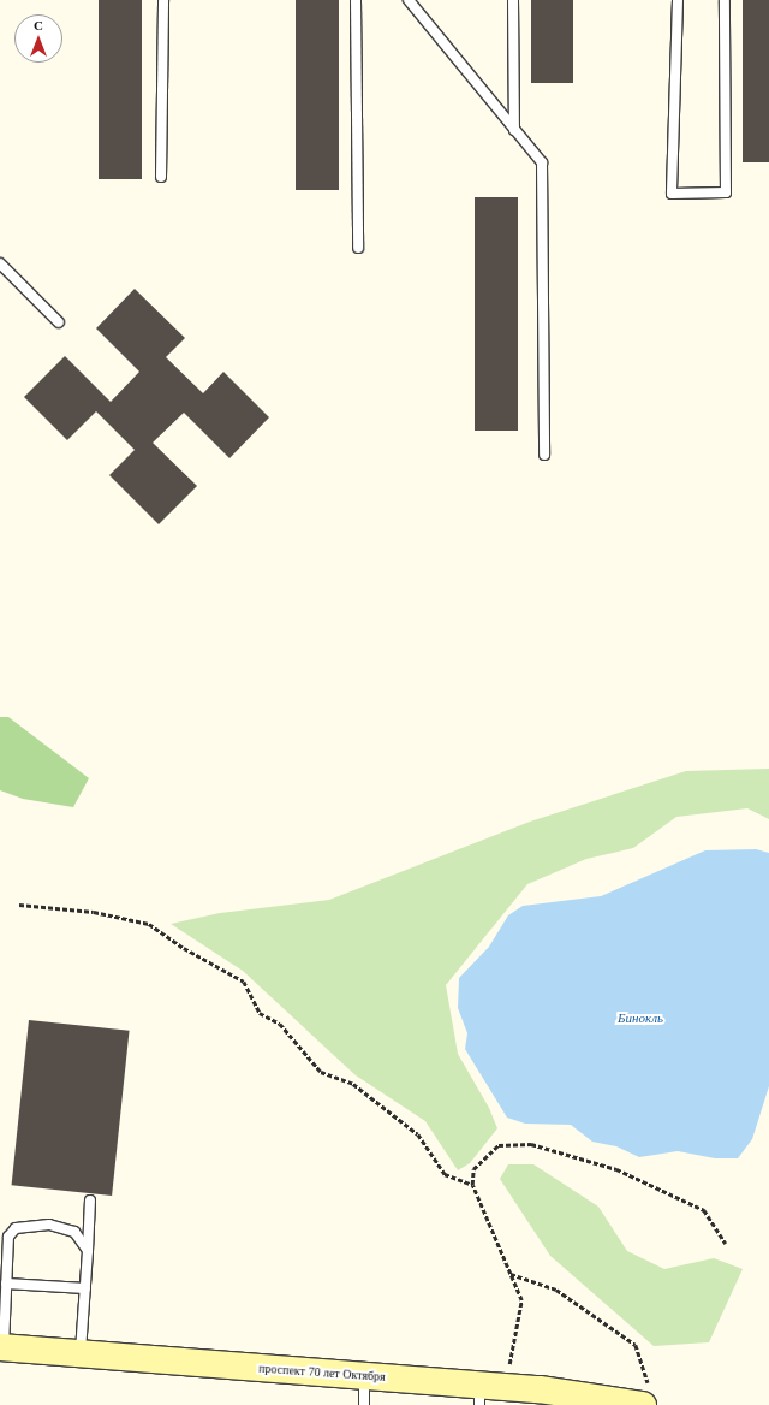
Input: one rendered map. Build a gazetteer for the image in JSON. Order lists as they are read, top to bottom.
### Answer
{
  "streets": {
    "main road": ["проспект 70 лет Октября"]
  },
  "water": ["Бинокль"],
  "north": "top"
}
